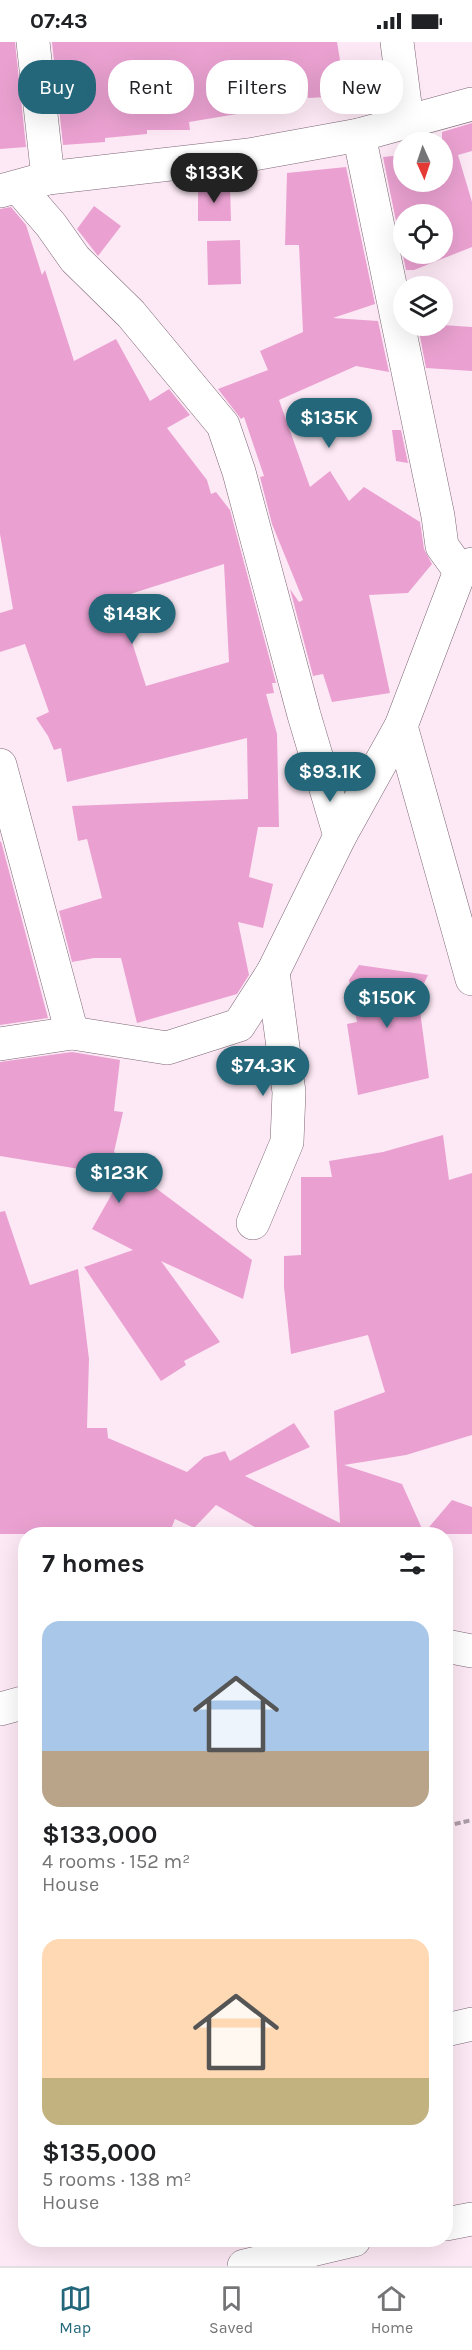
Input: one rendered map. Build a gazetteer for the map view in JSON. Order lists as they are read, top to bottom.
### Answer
{
  "north": "bottom",
  "page": {
    "status": "07:43",
    "chip": [
      "Buy",
      "Rent",
      "Filters",
      "New"
    ],
    "price": [
      "$133K",
      "$135K",
      "$148K",
      "$93.1K",
      "$150K",
      "$74.3K",
      "$123K"
    ],
    "heading": "7 homes",
    "list": [
      {
        "name": "$133,000",
        "note": "4 rooms · 152 m² · House"
      },
      {
        "name": "$135,000",
        "note": "5 rooms · 138 m² · House"
      }
    ],
    "tabs": ["Map", "Saved", "Home"]
  }
}
